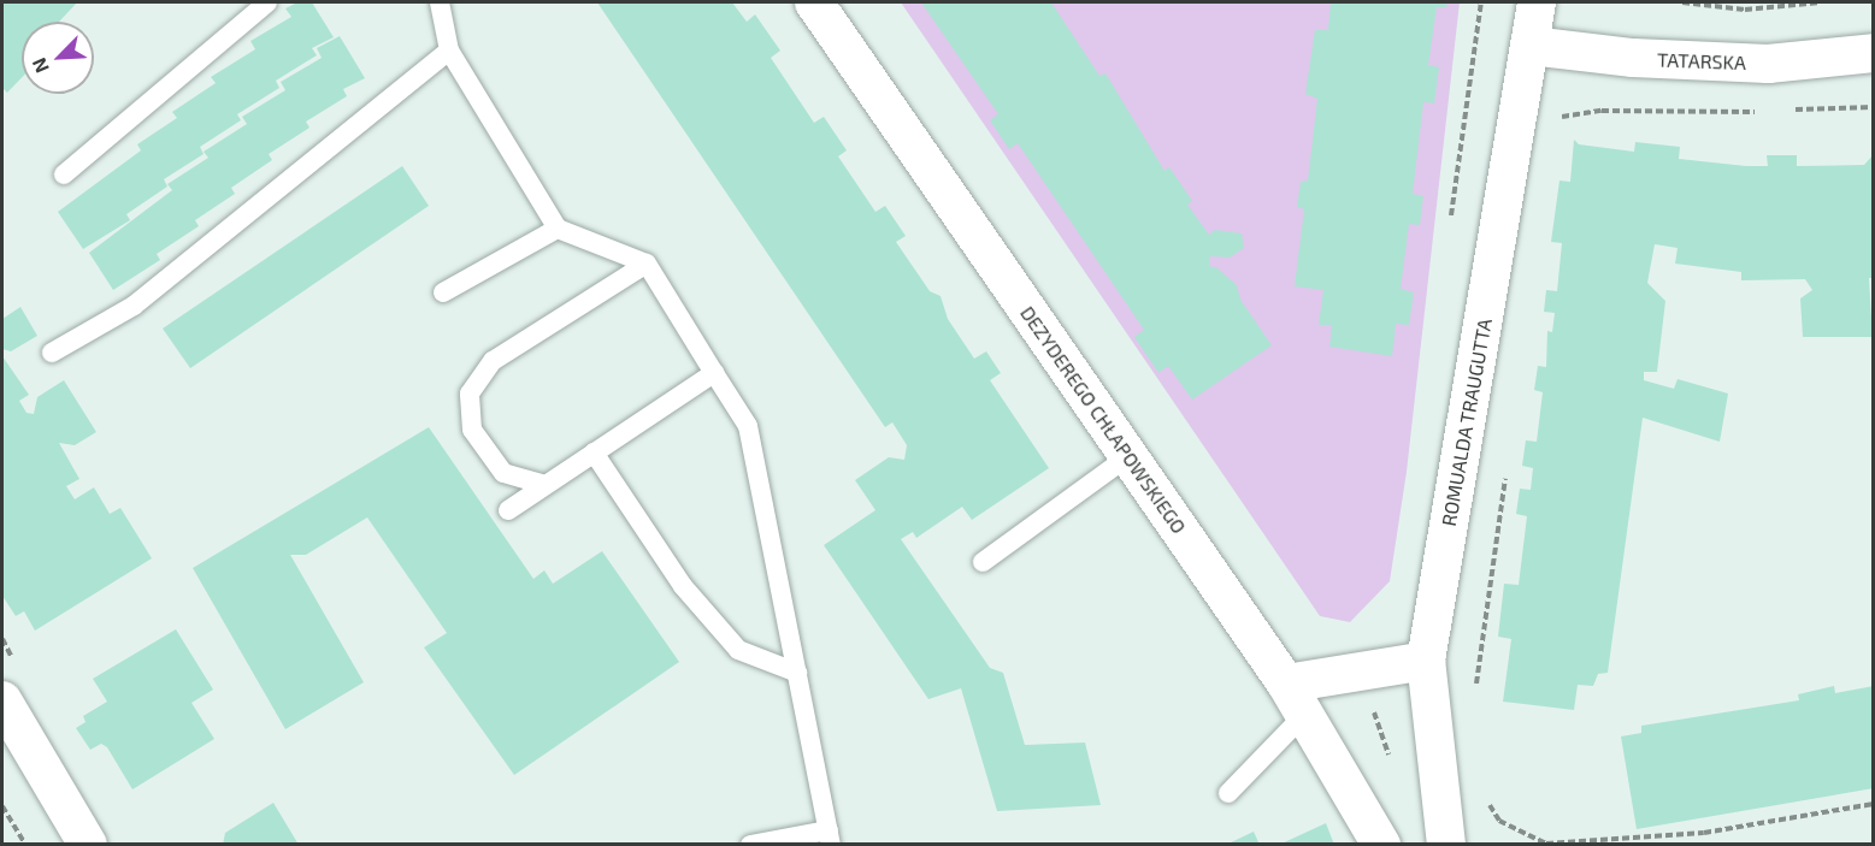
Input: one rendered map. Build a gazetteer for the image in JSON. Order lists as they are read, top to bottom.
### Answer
{
  "streets": {
    "street": ["TATARSKA", "DEZYDEREGO CHŁAPOWSKIEGO", "ROMUALDA TRAUGUTTA"]
  },
  "crossings": [
    ["TATARSKA", "ROMUALDA TRAUGUTTA"]
  ],
  "north": "bottom left"
}
